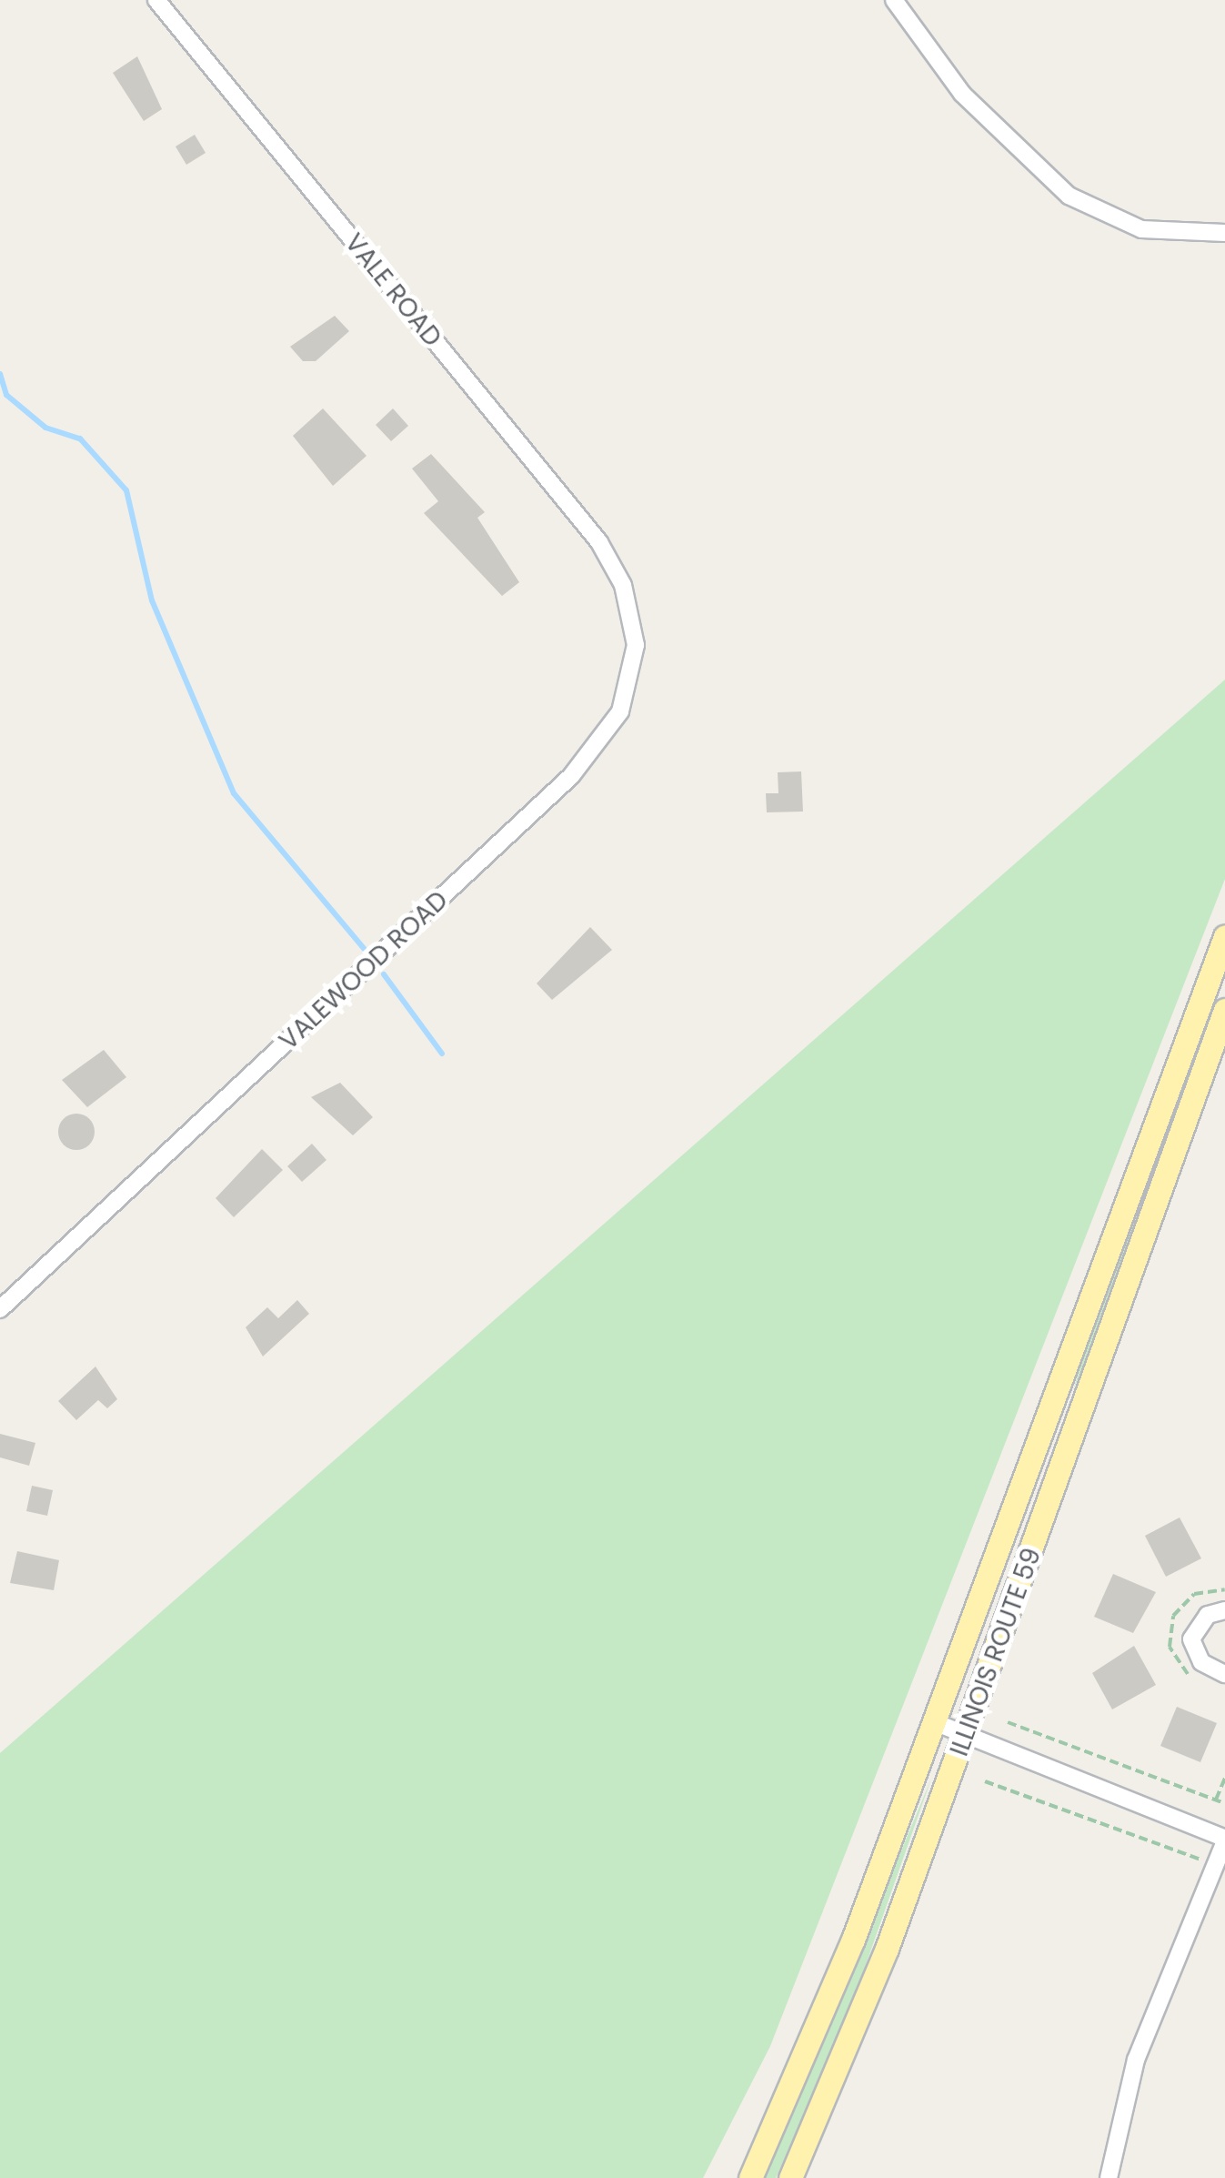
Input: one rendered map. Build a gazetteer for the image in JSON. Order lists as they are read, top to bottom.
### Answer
{
  "streets": {
    "main road": ["ILLINOIS ROUTE 59"],
    "street": ["VALE ROAD", "VALEWOOD ROAD"]
  },
  "crossings": [
    ["VALE ROAD", "VALEWOOD ROAD"]
  ]
}
